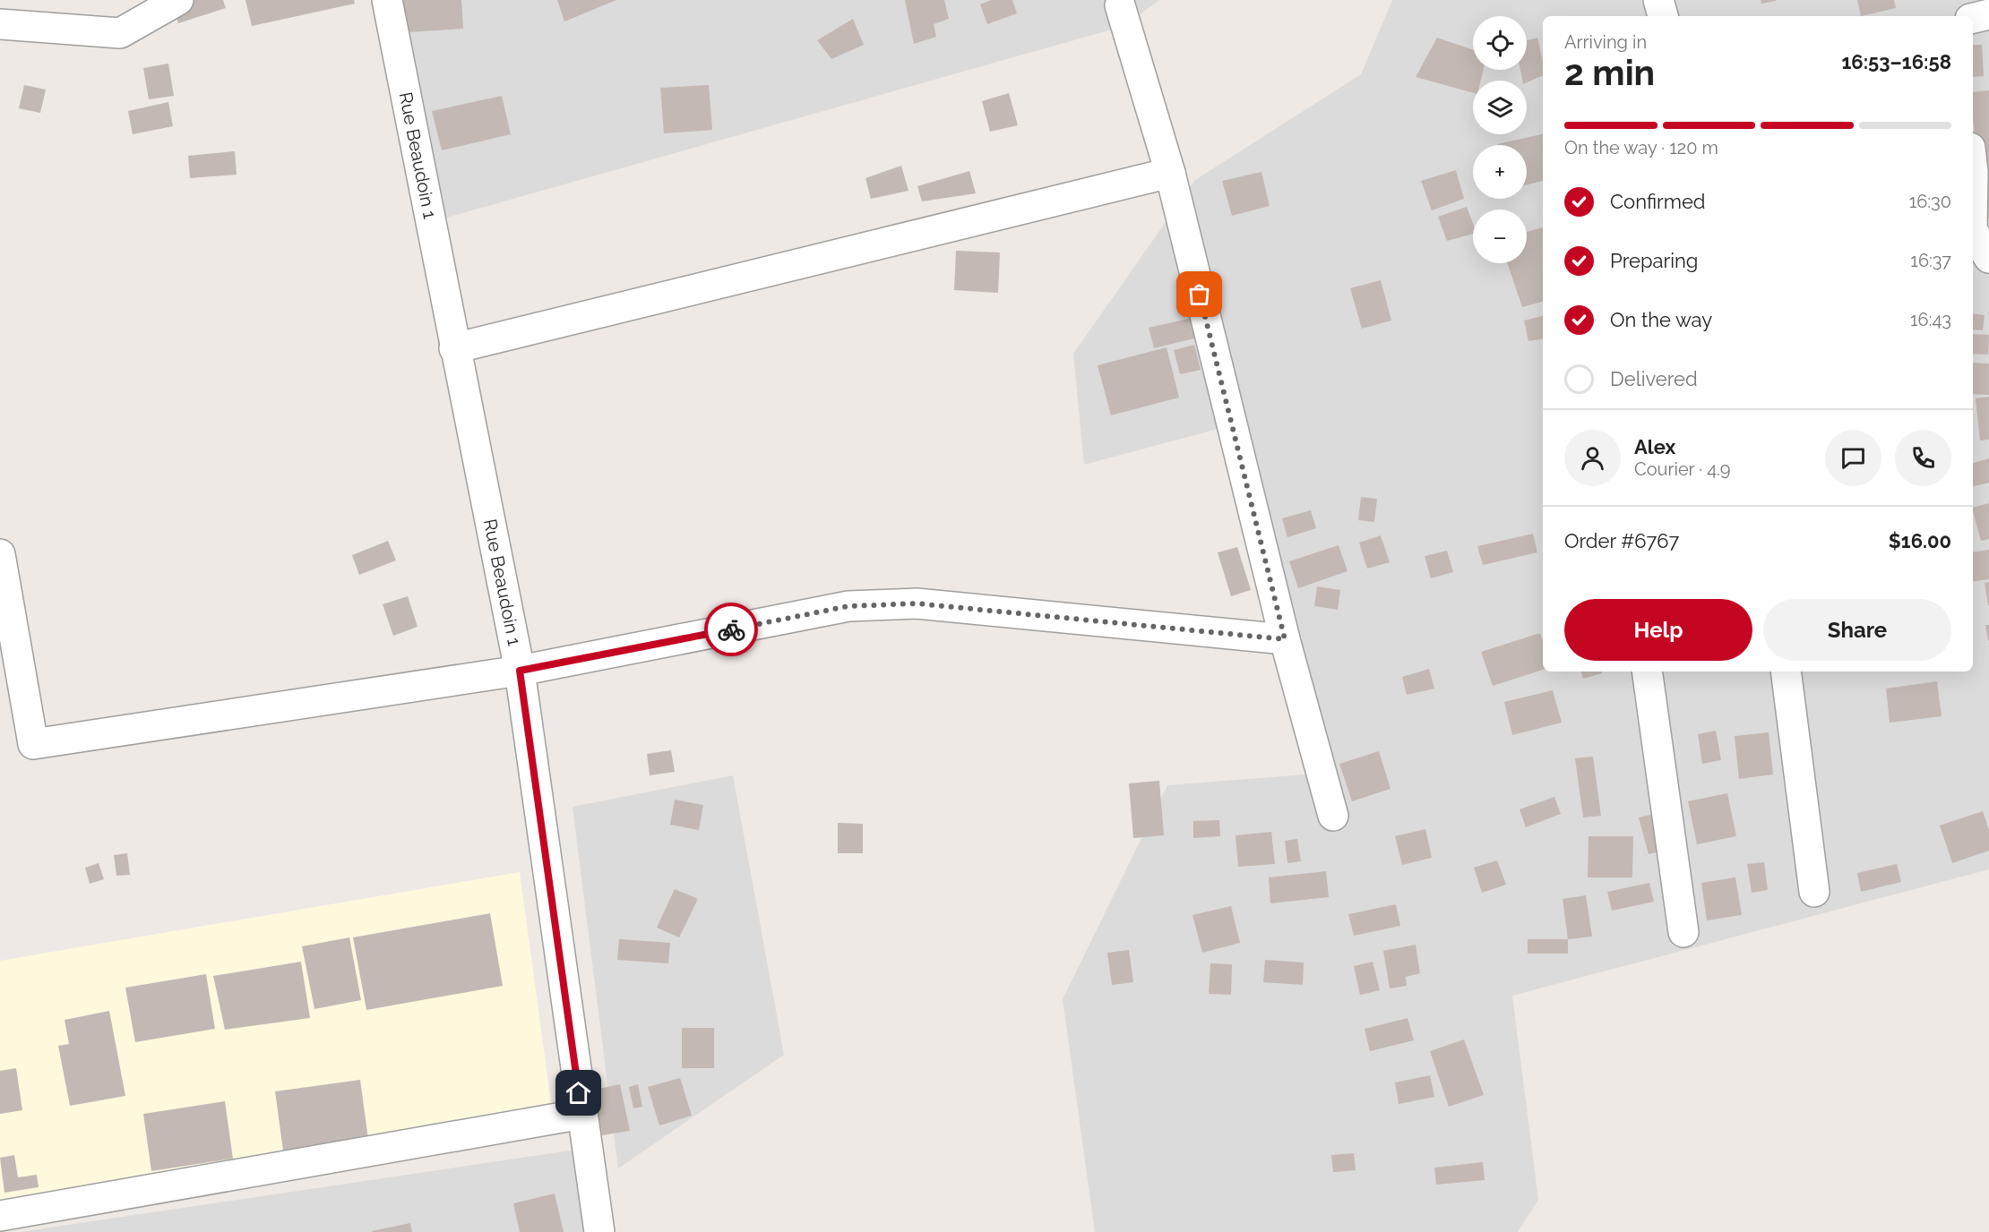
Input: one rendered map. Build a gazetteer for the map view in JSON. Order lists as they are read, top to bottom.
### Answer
{
  "streets": {
    "street": ["Rue Beaudoin 1"]
  },
  "page": {
    "map_buttons": ["+", "−"],
    "heading": ["2 min", "Arriving in", "16:53–16:58"],
    "panel": [
      "Alex",
      "Courier · 4.9",
      "Order #6767",
      "$16.00"
    ],
    "bar": "On the way · 120 m",
    "list": [
      ["Confirmed", "16:30"],
      ["Preparing", "16:37"],
      ["On the way", "16:43"],
      "Delivered"
    ],
    "buttons": ["Help", "Share"]
  }
}
